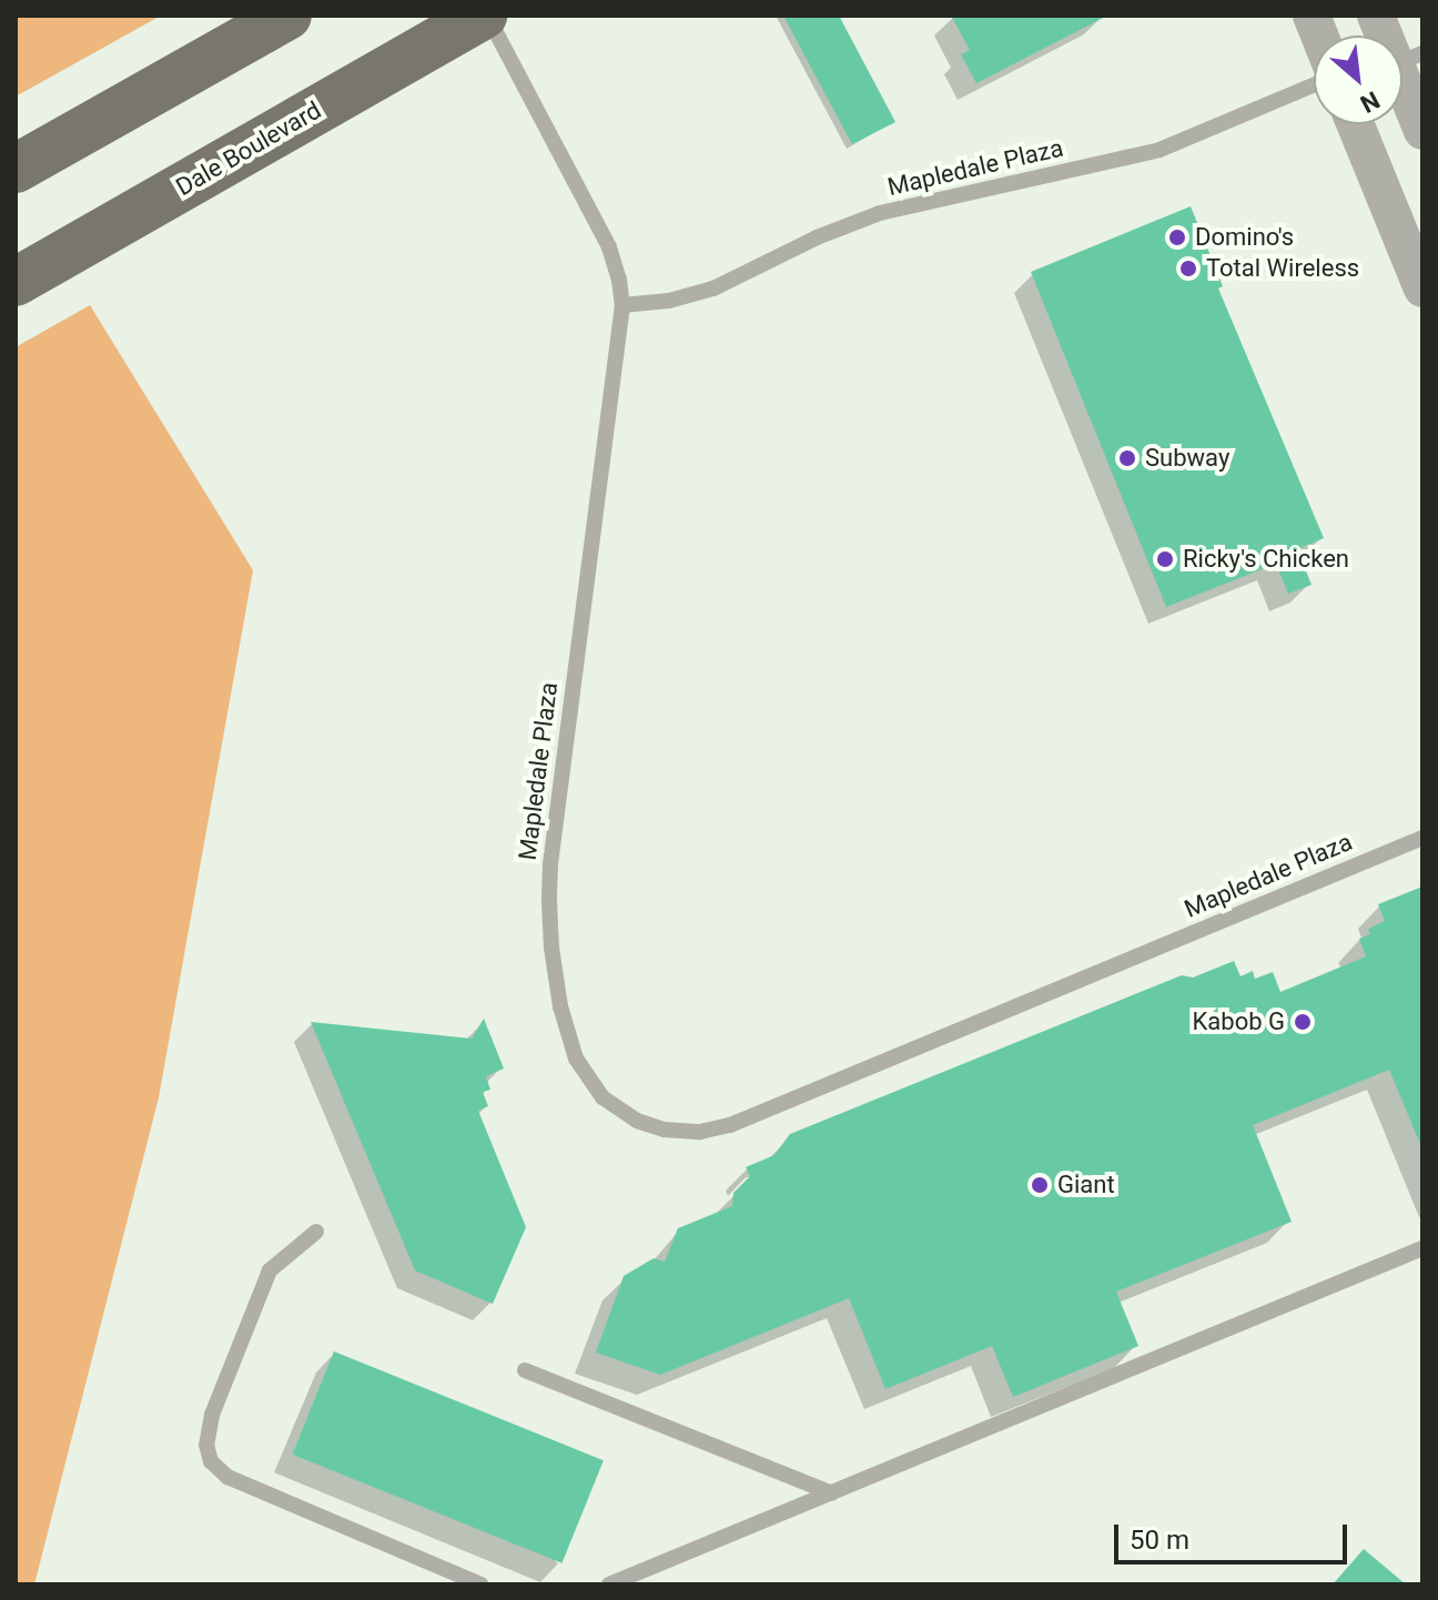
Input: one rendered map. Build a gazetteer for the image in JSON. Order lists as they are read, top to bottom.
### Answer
{
  "streets": {
    "main road": ["Dale Boulevard"],
    "lane": ["Mapledale Plaza"]
  },
  "places": [
    "Domino's",
    "Total Wireless",
    "Subway",
    "Ricky's Chicken",
    "Kabob G",
    "Giant"
  ],
  "scale_bar": "50 m",
  "north": "bottom right"
}
